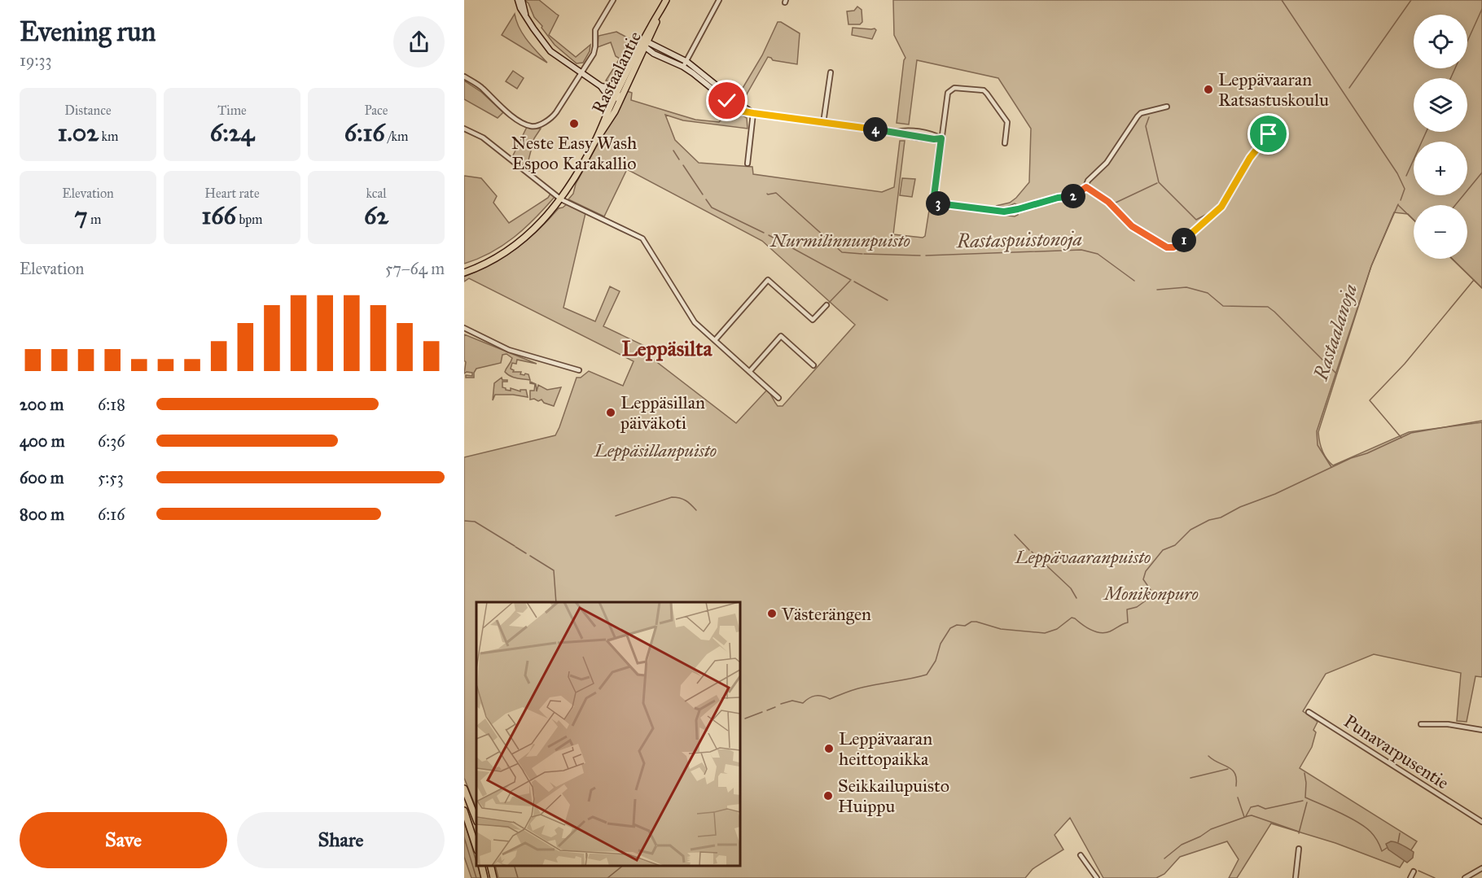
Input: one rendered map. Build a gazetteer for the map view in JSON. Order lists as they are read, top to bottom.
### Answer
{
  "streets": {
    "main road": ["Rastaalantie"],
    "street": ["Punavarpusentie"]
  },
  "districts": ["Leppäsilta"],
  "water": ["Rastaspuistonoja", "Rastaalanoja"],
  "parks": [
    "Nurmilinnunpuisto",
    "Leppäsillanpuisto",
    "Leppävaaranpuisto",
    "Monikonpuro"
  ],
  "places": [
    "Leppävaaran Ratsastuskoulu",
    "Neste Easy Wash Espoo Karakallio",
    "Leppäsillan päiväkoti",
    "Västerängen",
    "Leppävaaran heittopaikka",
    "Seikkailupuisto Huippu"
  ],
  "page": {
    "heading": ["Evening run", "19:33"],
    "map_buttons": ["+", "−"],
    "stats": [
      ["Distance", "1.02 km"],
      ["Time", "6:24"],
      ["Pace", "6:16 /km"],
      ["Elevation", "7 m"],
      ["Heart rate", "166 bpm"],
      ["kcal", "62"]
    ],
    "pins": [
      "4",
      "2",
      "3",
      "1"
    ],
    "chart": ["Elevation", "57–64 m"],
    "list": [
      {
        "name": "200 m",
        "note": "6:18"
      },
      {
        "name": "400 m",
        "note": "6:36"
      },
      {
        "name": "600 m",
        "note": "5:53"
      },
      {
        "name": "800 m",
        "note": "6:16"
      }
    ],
    "buttons": ["Save", "Share"]
  }
}
